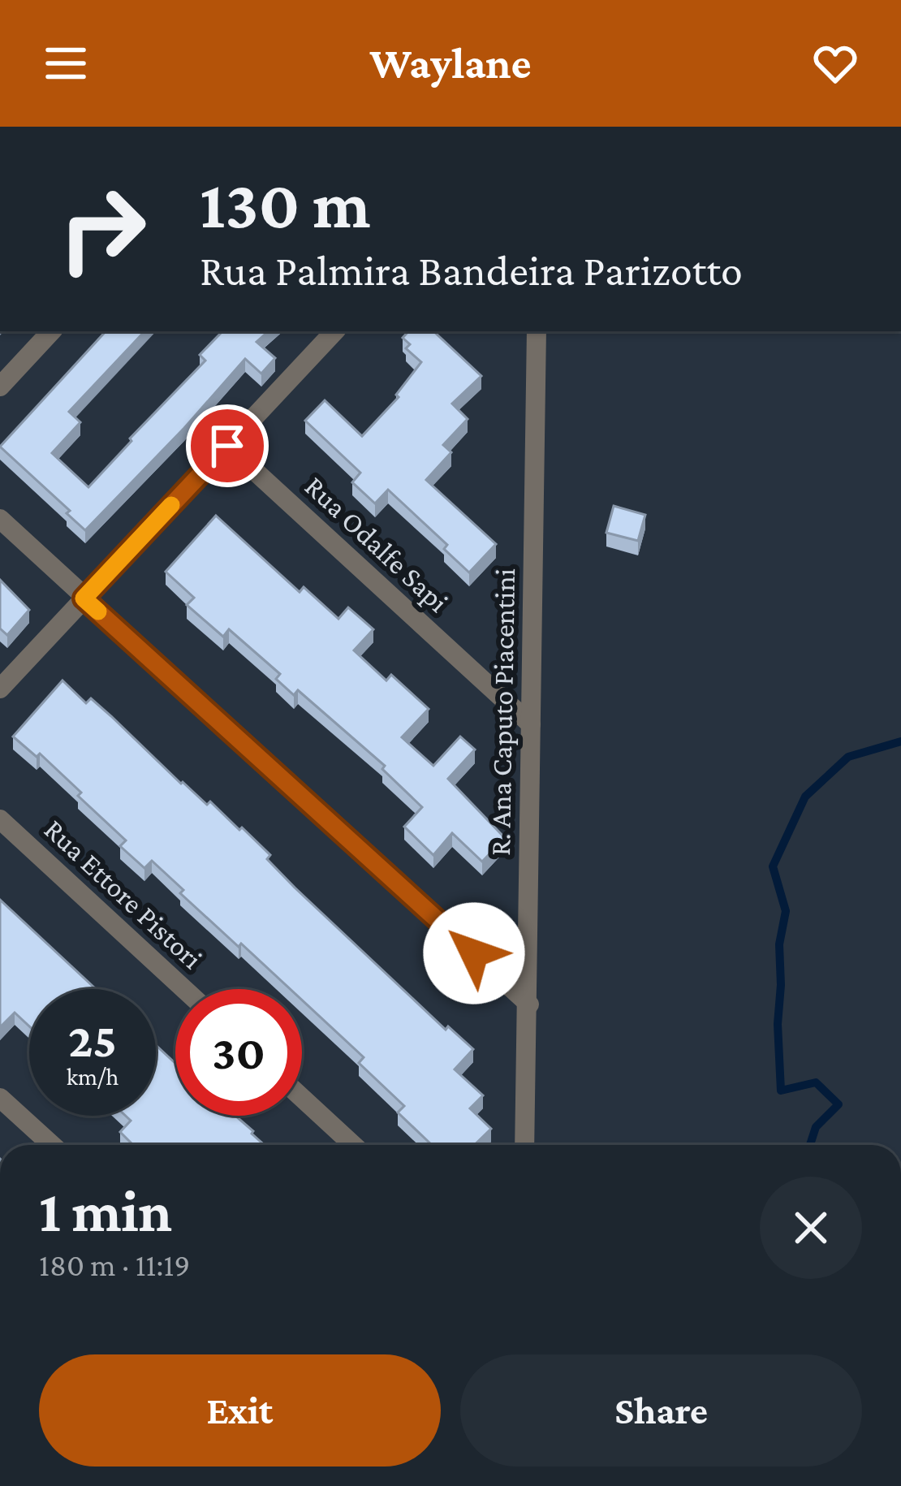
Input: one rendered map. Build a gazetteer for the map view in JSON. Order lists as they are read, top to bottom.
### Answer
{
  "streets": {
    "street": ["Rua Odalfe Sapi", "R. Ana Caputo Piacentini", "Rua Ettore Pistori"]
  },
  "crossings": [
    ["Rua Odalfe Sapi", "R. Ana Caputo Piacentini"]
  ],
  "page": {
    "header": "Waylane",
    "turn": ["130 m", "Rua Palmira Bandeira Parizotto"],
    "speed": "25 km/h",
    "limit": "30",
    "heading": ["1 min", "180 m · 11:19"],
    "buttons": ["Exit", "Share"]
  }
}
